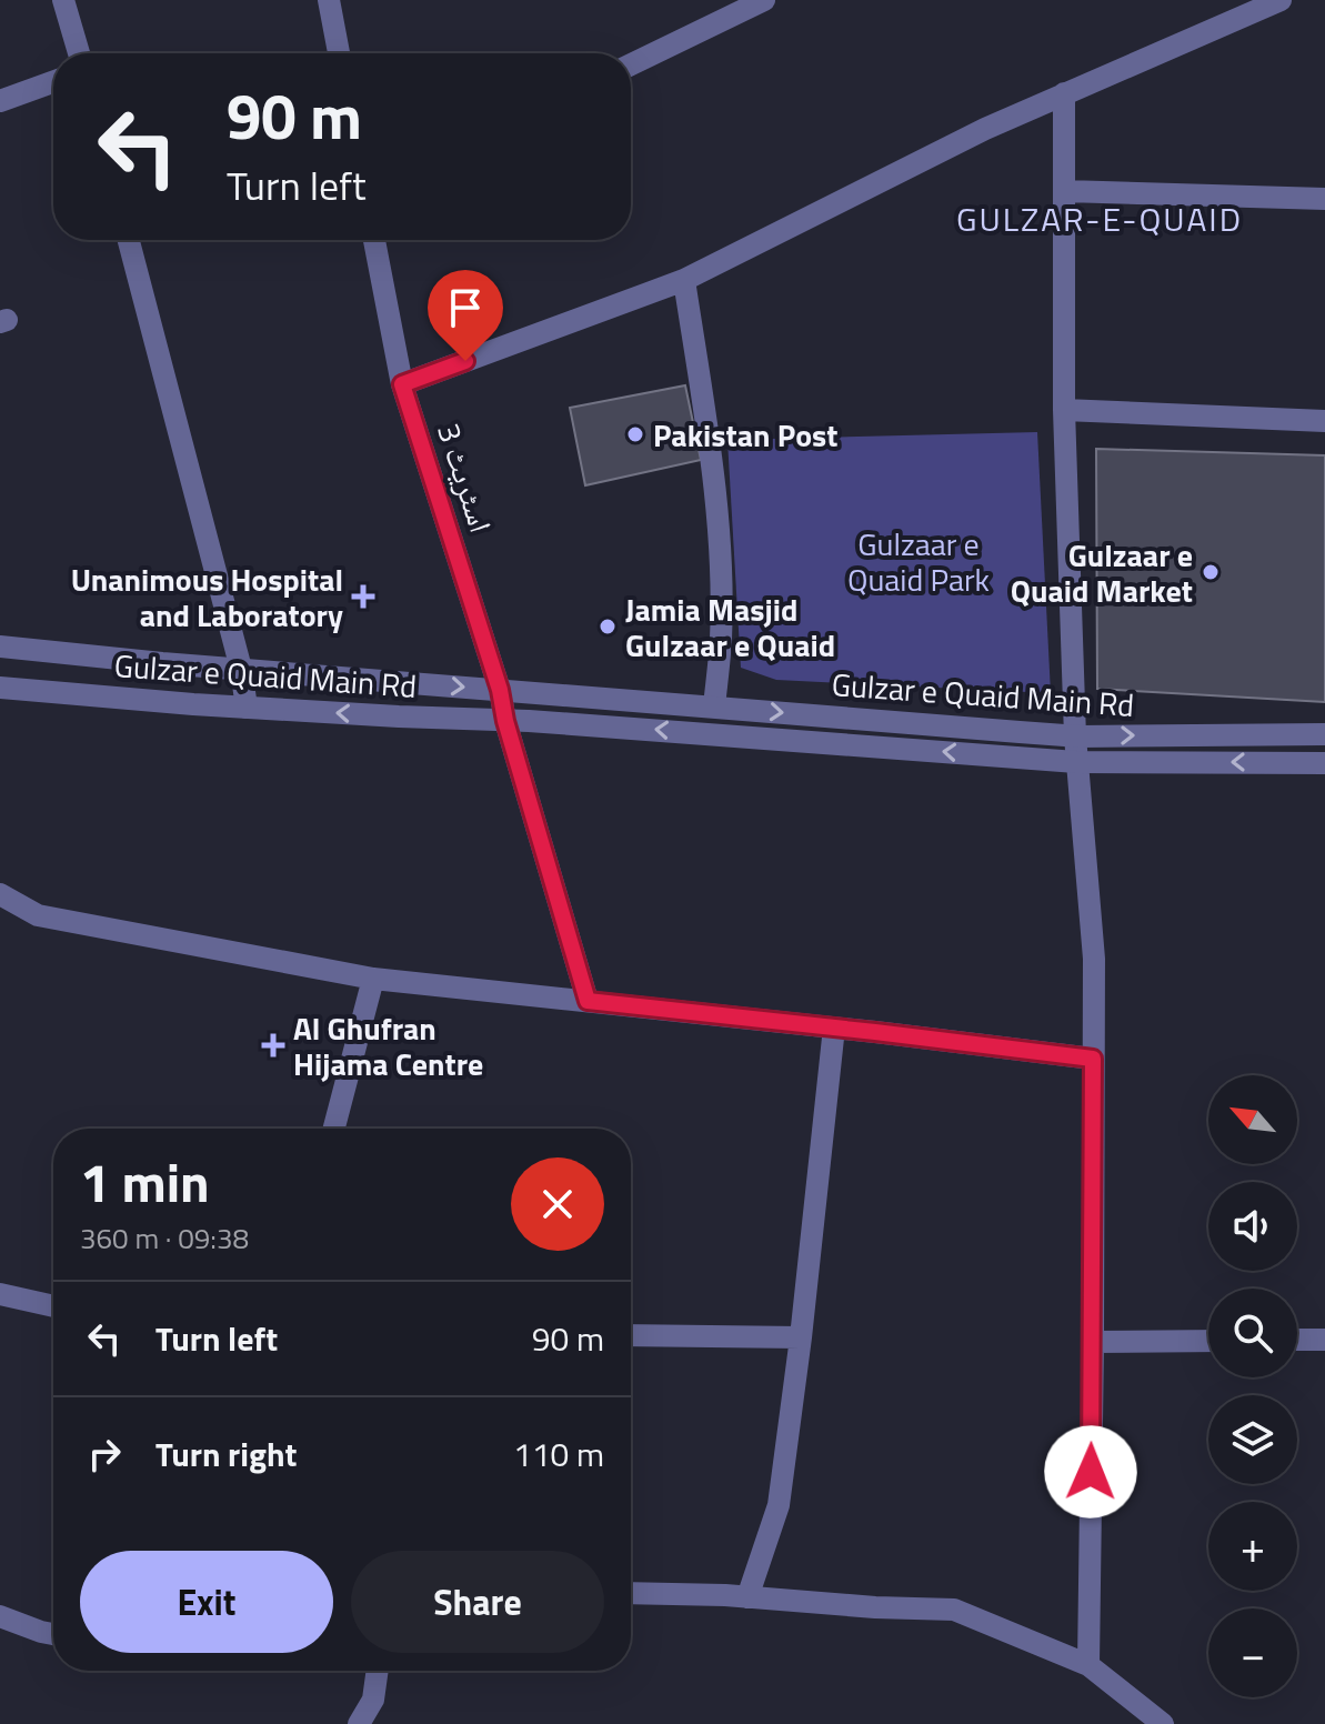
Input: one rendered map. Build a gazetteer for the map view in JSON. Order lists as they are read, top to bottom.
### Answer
{
  "streets": {
    "street": ["اسٹریٹ 3", "Gulzar e Quaid Main Rd"]
  },
  "crossings": [
    ["اسٹریٹ 3", "Gulzar e Quaid Main Rd"]
  ],
  "districts": ["GULZAR-E-QUAID"],
  "parks": ["Gulzaar e Quaid Park"],
  "places": {
    "other": ["Pakistan Post", "Gulzaar e Quaid Market", "Jamia Masjid Gulzaar e Quaid"],
    "health": ["Unanimous Hospital and Laboratory", "Al Ghufran Hijama Centre"]
  },
  "north": "top left",
  "page": {
    "turn": ["90 m", "Turn left"],
    "map_buttons": ["+", "−"],
    "heading": ["1 min", "360 m · 09:38"],
    "list": [
      {
        "name": "Turn left",
        "value": "90 m"
      },
      {
        "name": "Turn right",
        "value": "110 m"
      }
    ],
    "buttons": ["Exit", "Share"]
  }
}
